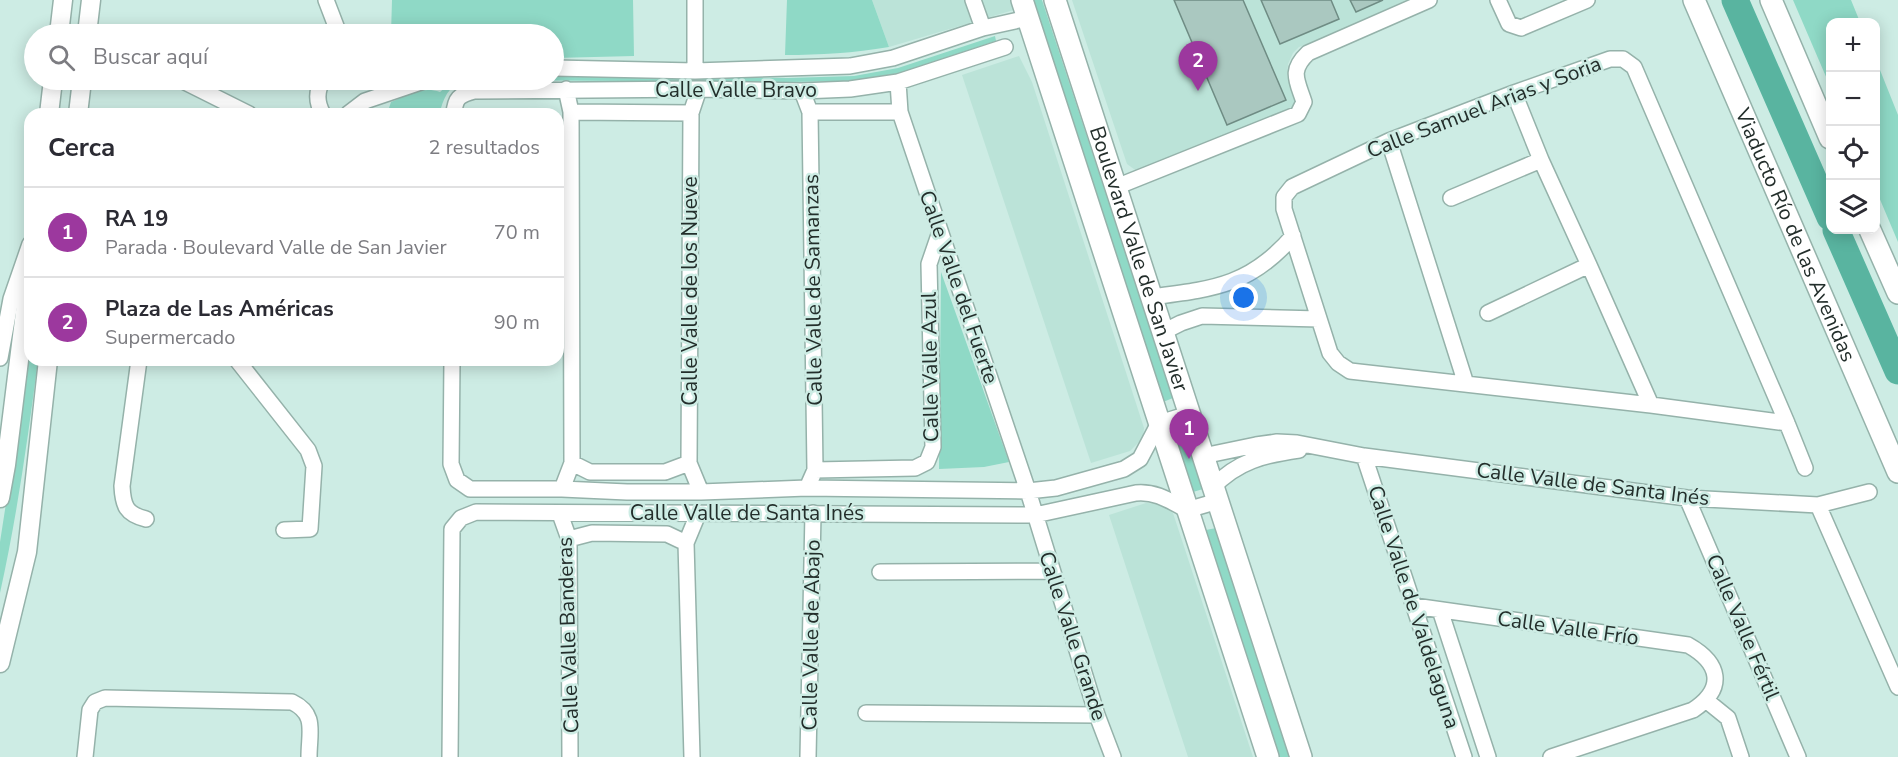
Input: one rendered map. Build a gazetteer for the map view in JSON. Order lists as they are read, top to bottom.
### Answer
{
  "streets": {
    "main road": ["Viaducto Río de las Avenidas", "Boulevard Valle de San Javier"],
    "street": [
      "Calle Valle Bravo",
      "Calle Samuel Arias y Soria",
      "Calle Valle del Fuerte",
      "Calle Valle de Samanzas",
      "Calle Valle de los Nueve",
      "Calle Valle Azul",
      "Calle Valle de Santa Inés",
      "Calle Valle de Valdelaguna",
      "Calle Valle Fértil",
      "Calle Valle Frío",
      "Calle Valle Banderas",
      "Calle Valle de Abajo",
      "Calle Valle Grande"
    ]
  },
  "crossings": [
    ["Calle Valle Bravo", "Boulevard Valle de San Javier"],
    ["Calle Valle Bravo", "Calle Valle del Fuerte"],
    ["Calle Valle Bravo", "Calle Valle de Samanzas"],
    ["Calle Valle Bravo", "Calle Valle de los Nueve"],
    ["Boulevard Valle de San Javier", "Calle Valle de Santa Inés"],
    ["Calle Valle del Fuerte", "Calle Valle Azul"],
    ["Calle Valle del Fuerte", "Calle Valle de Santa Inés"],
    ["Calle Valle del Fuerte", "Calle Valle Grande"],
    ["Calle Valle de Samanzas", "Calle Valle Azul"],
    ["Calle Valle de Samanzas", "Calle Valle de Santa Inés"],
    ["Calle Valle de los Nueve", "Calle Valle de Santa Inés"],
    ["Calle Valle de Santa Inés", "Calle Valle de Valdelaguna"],
    ["Calle Valle de Santa Inés", "Calle Valle Fértil"],
    ["Calle Valle de Santa Inés", "Calle Valle Banderas"],
    ["Calle Valle de Santa Inés", "Calle Valle de Abajo"],
    ["Calle Valle de Santa Inés", "Calle Valle Grande"],
    ["Calle Valle de Valdelaguna", "Calle Valle Frío"]
  ],
  "page": {
    "map_buttons": ["+", "−"],
    "search": "Buscar aquí",
    "pins": ["2", "1"],
    "heading": ["Cerca", "2 resultados"],
    "list": [
      {
        "mark": "1",
        "name": "RA 19",
        "note": "Parada · Boulevard Valle de San Javier",
        "value": "70 m"
      },
      {
        "mark": "2",
        "name": "Plaza de Las Américas",
        "note": "Supermercado",
        "value": "90 m"
      }
    ]
  }
}
